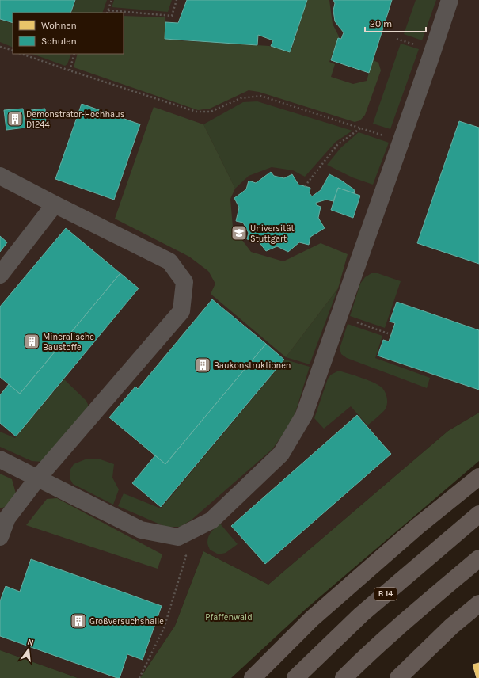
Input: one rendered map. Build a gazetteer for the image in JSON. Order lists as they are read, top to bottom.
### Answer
{
  "streets": {
    "highway": ["B 14"]
  },
  "parks": ["Pfaffenwald"],
  "places": {
    "building": [
      "Demonstrator-Hochhaus D1244",
      "Mineralische Baustoffe",
      "Baukonstruktionen",
      "Großversuchshalle"
    ],
    "school or university": ["Universität Stuttgart"]
  },
  "legend": ["Wohnen", "Schulen"],
  "scale_bar": "20 m",
  "north": "top"
}
